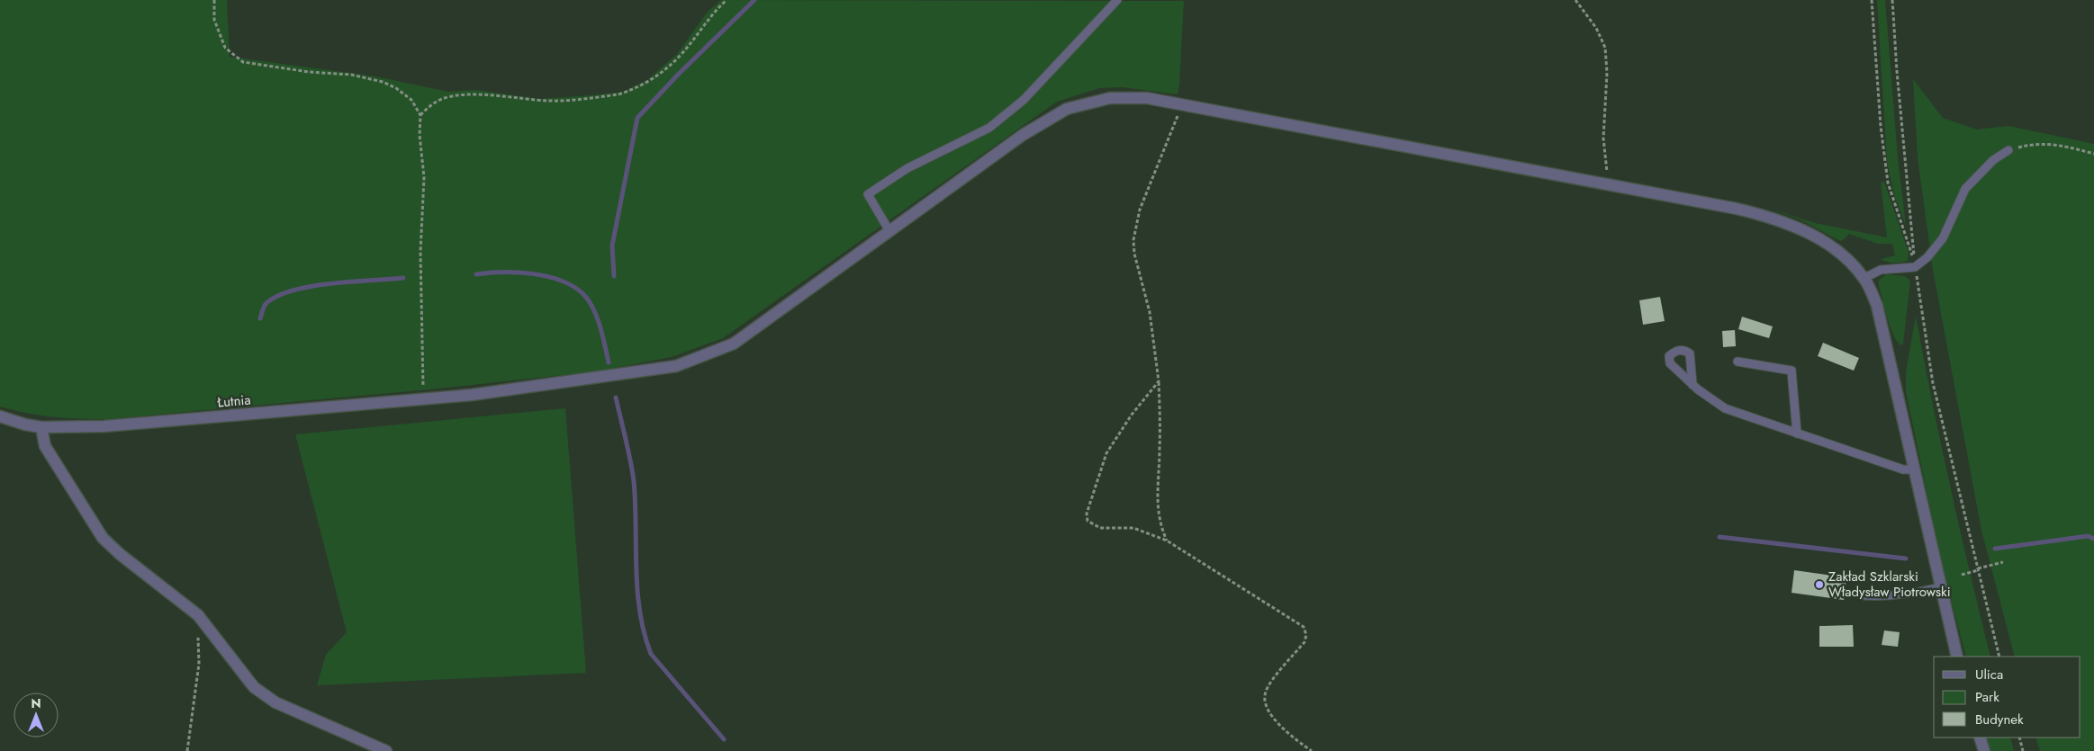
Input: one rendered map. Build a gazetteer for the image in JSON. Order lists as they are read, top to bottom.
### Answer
{
  "streets": {
    "street": ["Łutnia"]
  },
  "places": ["Zakład Szklarski Władysław Piotrowski"],
  "legend": ["Ulica", "Park", "Budynek"],
  "north": "top"
}
